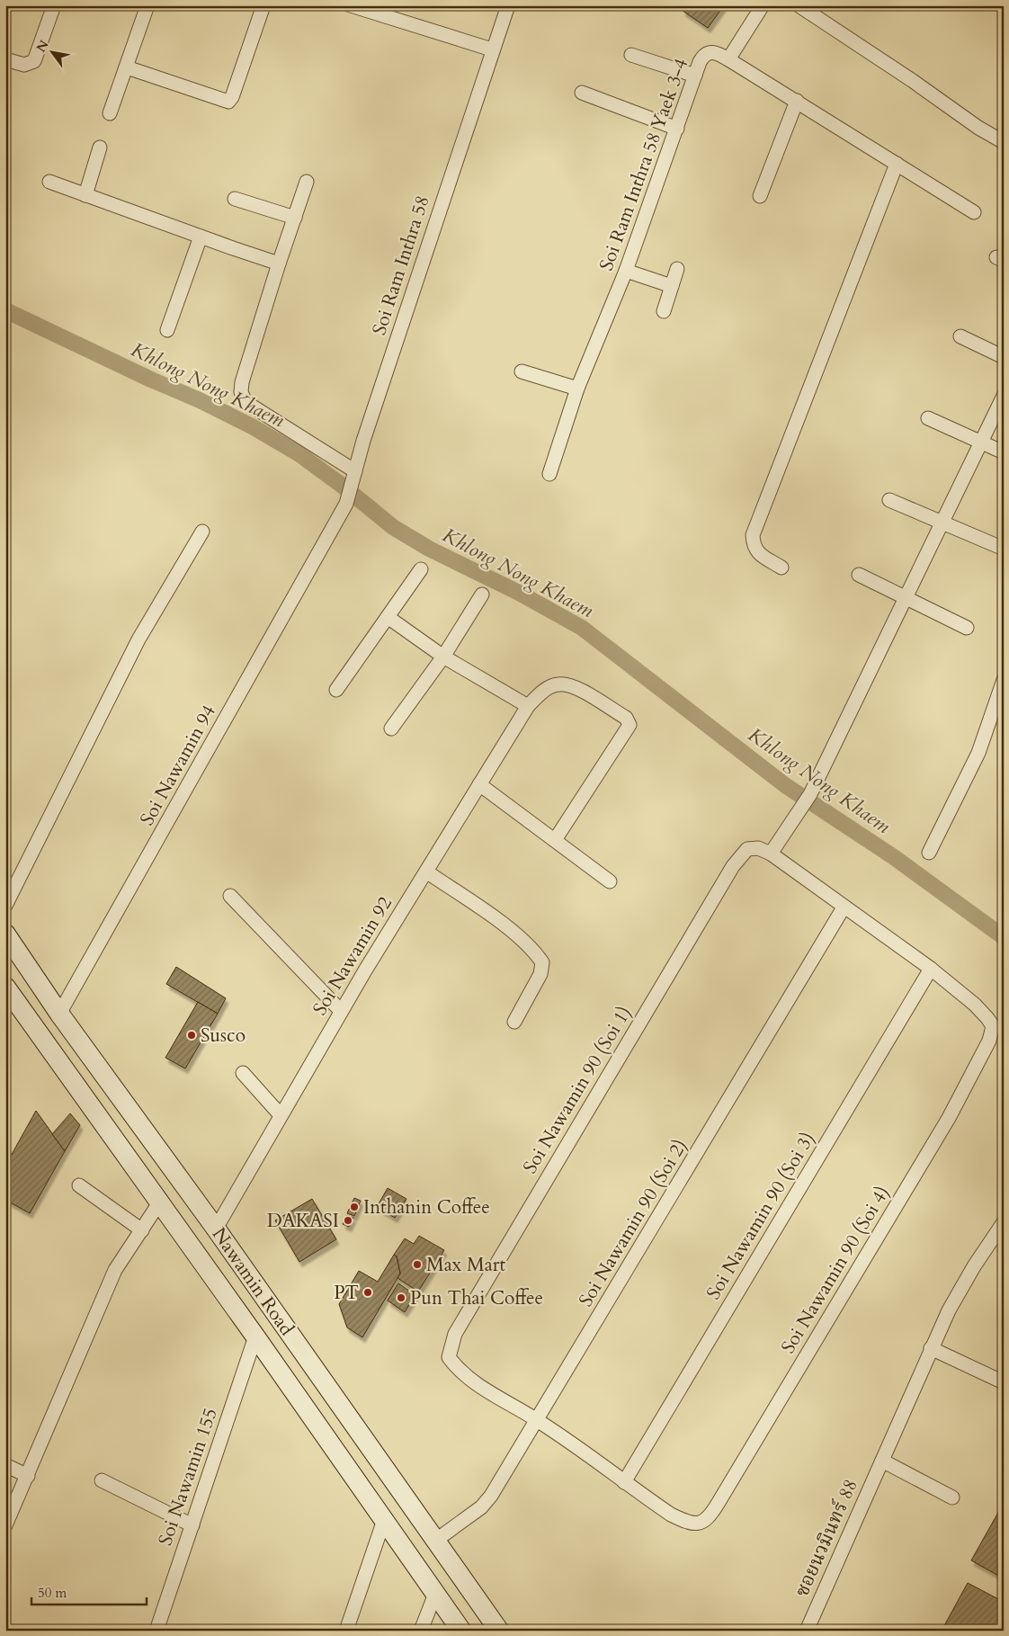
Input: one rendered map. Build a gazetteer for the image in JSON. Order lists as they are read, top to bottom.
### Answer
{
  "streets": {
    "main road": ["Nawamin Road"],
    "street": [
      "Soi Ram Inthra 58 Yaek 3-4",
      "Soi Ram Inthra 58",
      "Soi Nawamin 94",
      "Soi Nawamin 92",
      "Soi Nawamin 90 (Soi 1)",
      "Soi Nawamin 90 (Soi 3)",
      "Soi Nawamin 90 (Soi 2)",
      "Soi Nawamin 90 (Soi 4)",
      "Soi Nawamin 155",
      "ซอยนวมินทร์ 88"
    ]
  },
  "crossings": [
    ["Soi Ram Inthra 58", "Soi Nawamin 94"],
    ["Soi Nawamin 94", "Nawamin Road"],
    ["Soi Nawamin 92", "Nawamin Road"],
    ["Soi Nawamin 90 (Soi 1)", "Soi Nawamin 90 (Soi 3)"],
    ["Soi Nawamin 90 (Soi 1)", "Soi Nawamin 90 (Soi 2)"],
    ["Soi Nawamin 90 (Soi 1)", "Soi Nawamin 90 (Soi 4)"],
    ["Soi Nawamin 90 (Soi 3)", "Soi Nawamin 90 (Soi 4)"],
    ["Soi Nawamin 90 (Soi 2)", "Nawamin Road"],
    ["Nawamin Road", "Soi Nawamin 155"]
  ],
  "water": ["Khlong Nong Khaem"],
  "places": [
    "Susco",
    "Inthanin Coffee",
    "DAKASI",
    "Max Mart",
    "PT",
    "Pun Thai Coffee"
  ],
  "scale_bar": "50 m",
  "north": "top left"
}
